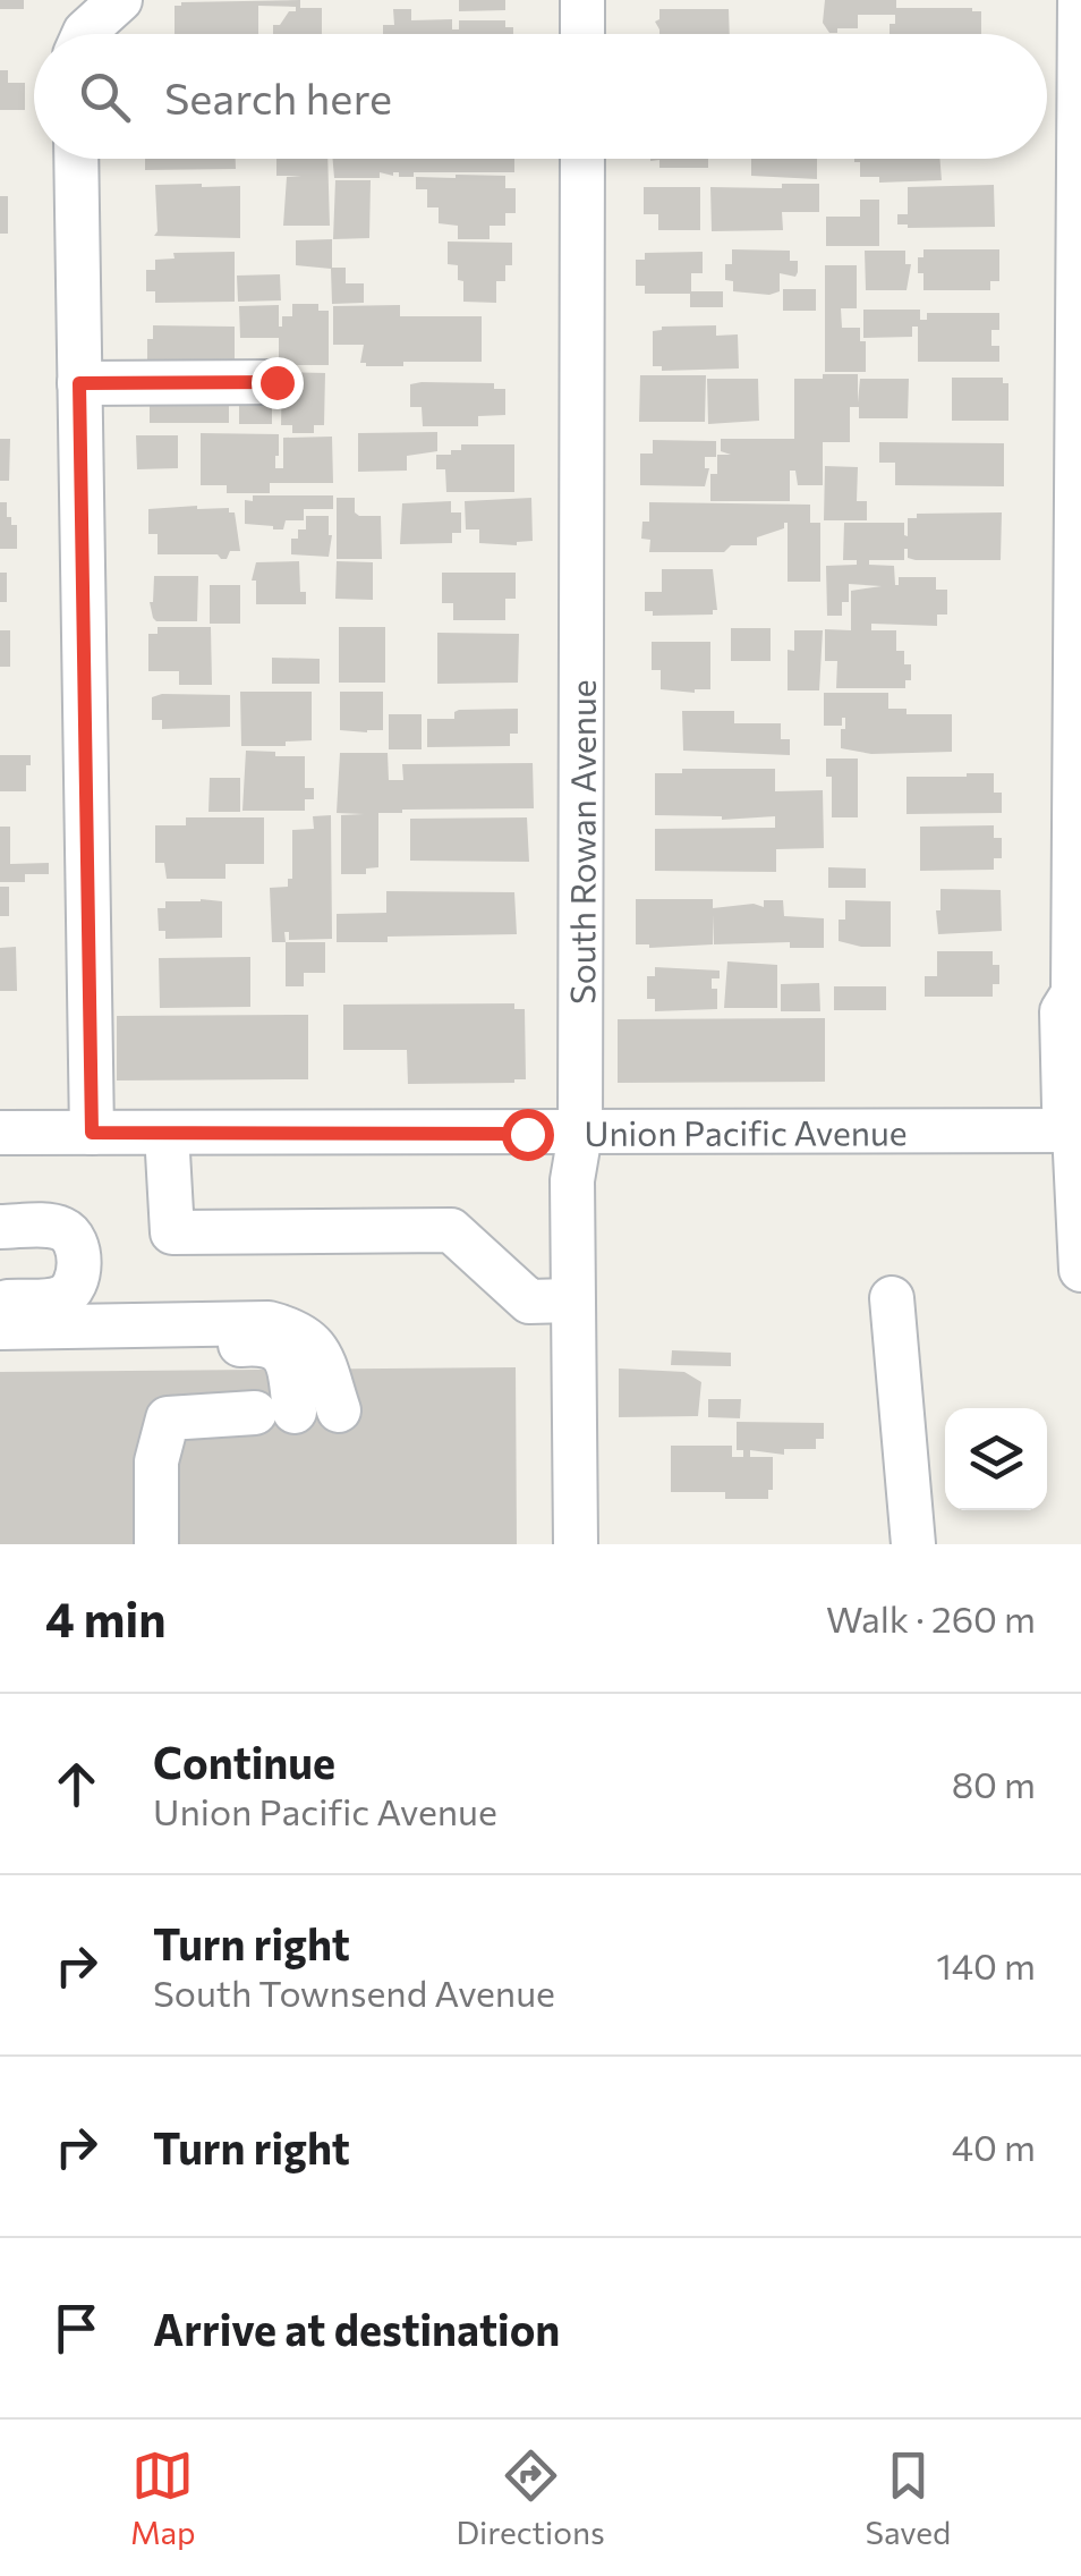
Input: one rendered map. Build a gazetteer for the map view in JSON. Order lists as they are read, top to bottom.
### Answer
{
  "streets": {
    "street": ["South Rowan Avenue", "Union Pacific Avenue"]
  },
  "crossings": [
    ["South Rowan Avenue", "Union Pacific Avenue"]
  ],
  "page": {
    "search": "Search here",
    "heading": ["4 min", "Walk · 260 m"],
    "list": [
      ["Continue", "Union Pacific Avenue", "80 m"],
      ["Turn right", "South Townsend Avenue", "140 m"],
      ["Turn right", "40 m"],
      "Arrive at destination"
    ],
    "nav": ["Map", "Directions", "Saved"]
  }
}
